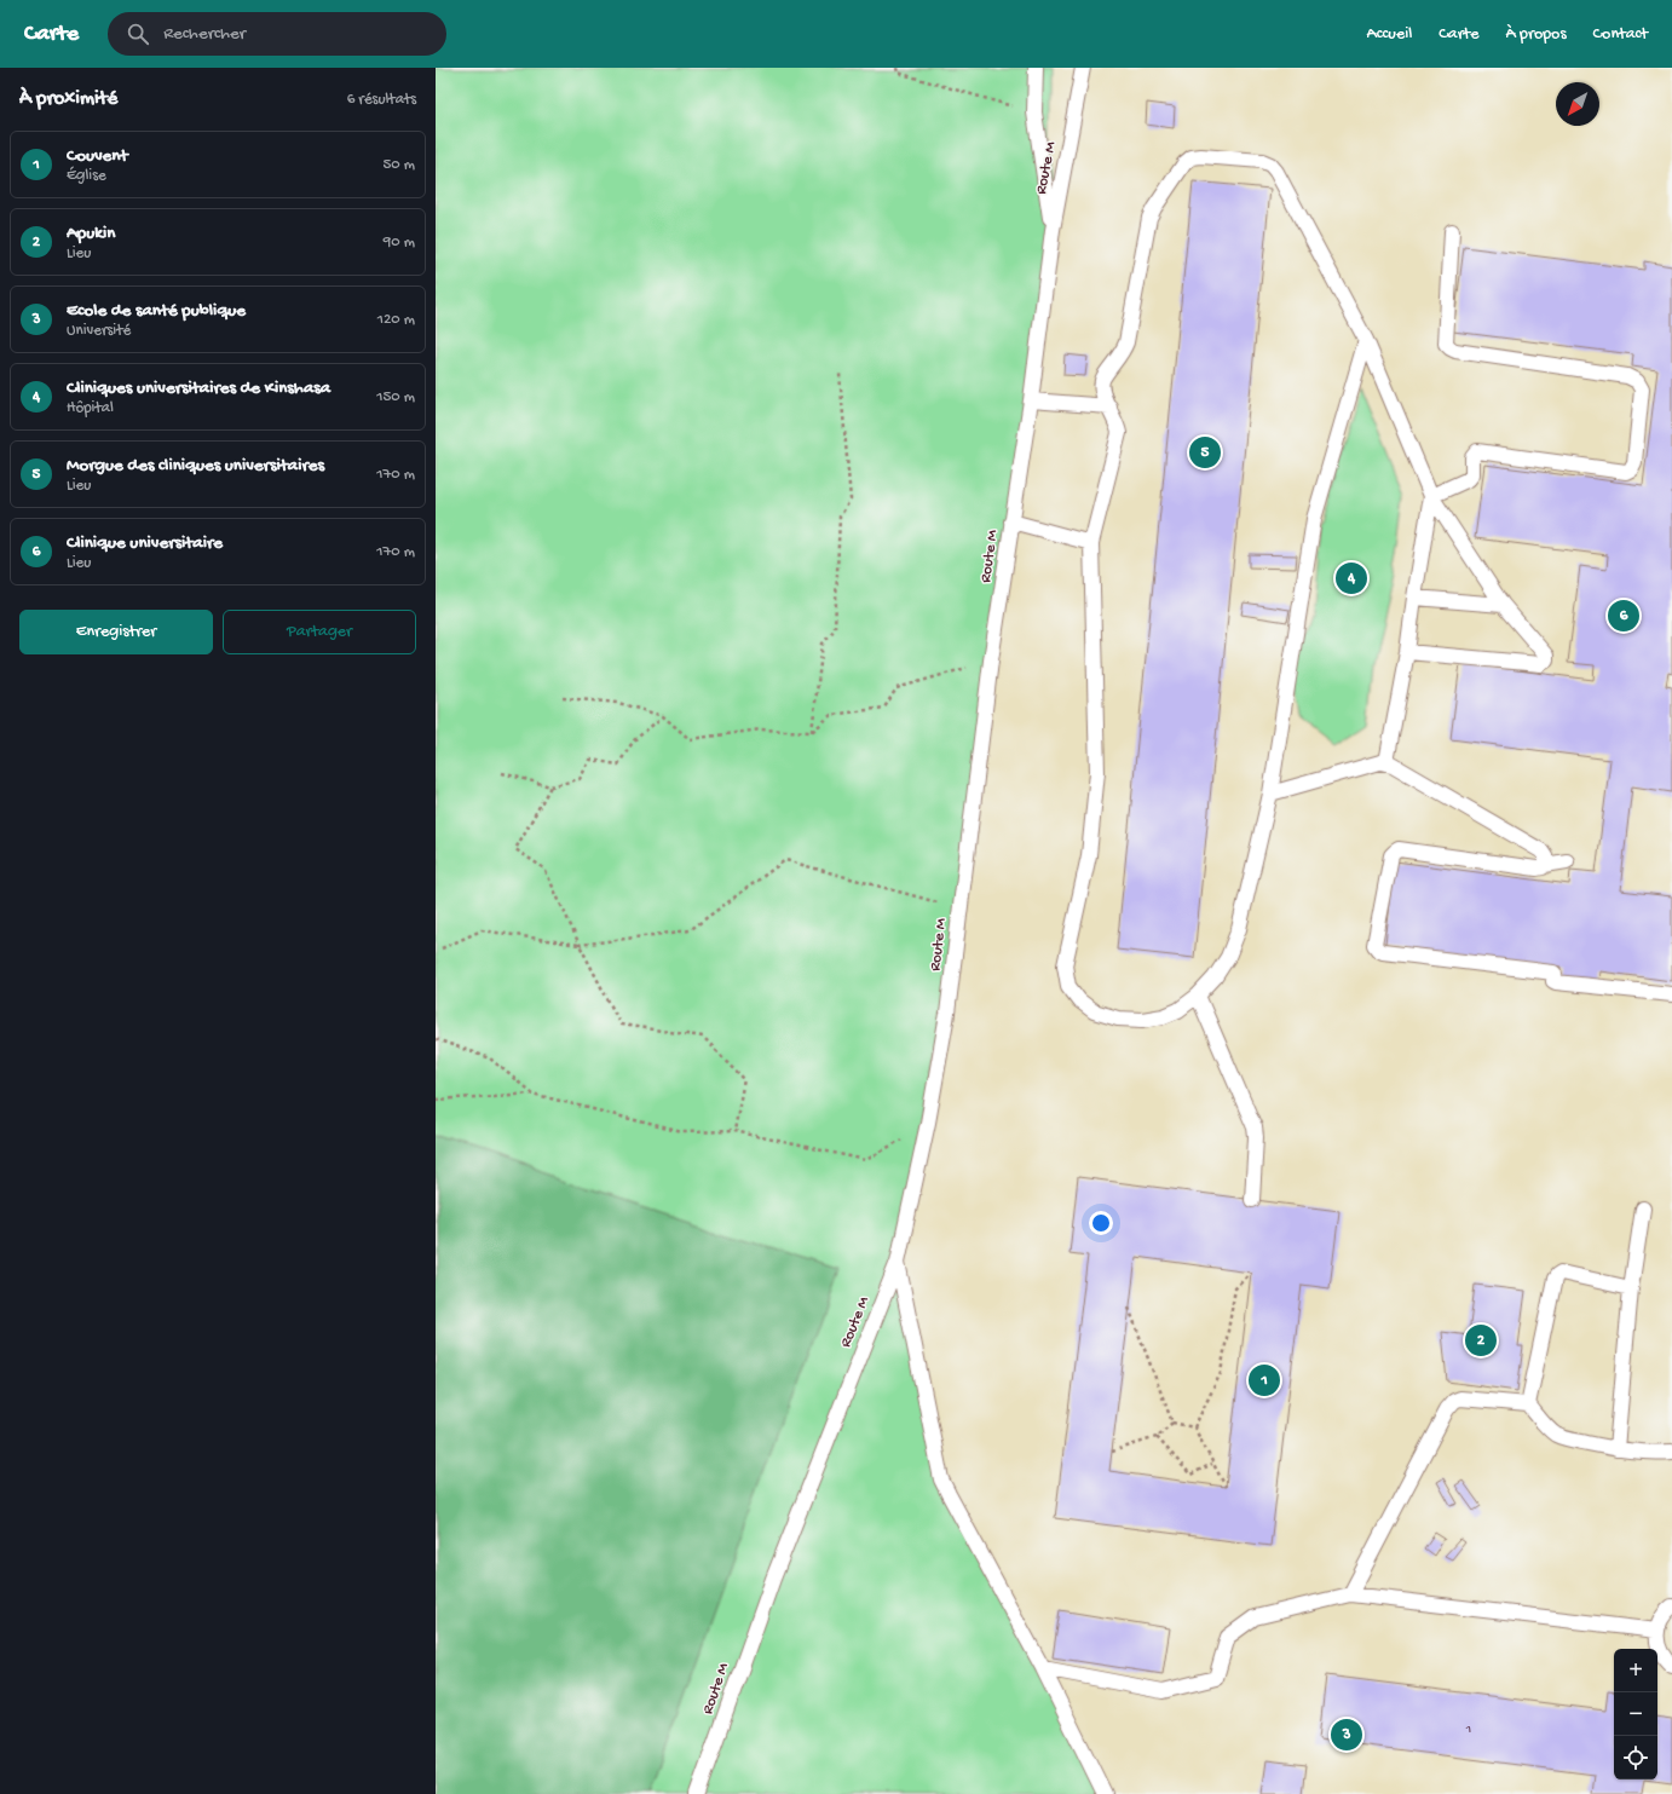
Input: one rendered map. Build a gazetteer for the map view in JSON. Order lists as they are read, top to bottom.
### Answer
{
  "streets": {
    "lane": ["Route M"]
  },
  "house_numbers": ["1"],
  "north": "bottom left",
  "page": {
    "header": "Carte",
    "search": "Rechercher",
    "nav": [
      "Accueil",
      "Carte",
      "À propos",
      "Contact"
    ],
    "heading": ["À proximité", "6 résultats"],
    "list": [
      {
        "mark": "1",
        "name": "Couvent",
        "note": "Église",
        "value": "50 m"
      },
      {
        "mark": "2",
        "name": "Apukin",
        "note": "Lieu",
        "value": "90 m"
      },
      {
        "mark": "3",
        "name": "Ecole de santé publique",
        "note": "Université",
        "value": "120 m"
      },
      {
        "mark": "4",
        "name": "Cliniques universitaires de Kinshasa",
        "note": "Hôpital",
        "value": "150 m"
      },
      {
        "mark": "5",
        "name": "Morgue des cliniques universitaires",
        "note": "Lieu",
        "value": "170 m"
      },
      {
        "mark": "6",
        "name": "Clinique universitaire",
        "note": "Lieu",
        "value": "170 m"
      }
    ],
    "pins": [
      "5",
      "4",
      "6",
      "2",
      "1",
      "3"
    ],
    "buttons": ["Enregistrer", "Partager"],
    "map_buttons": ["+", "−"]
  }
}
